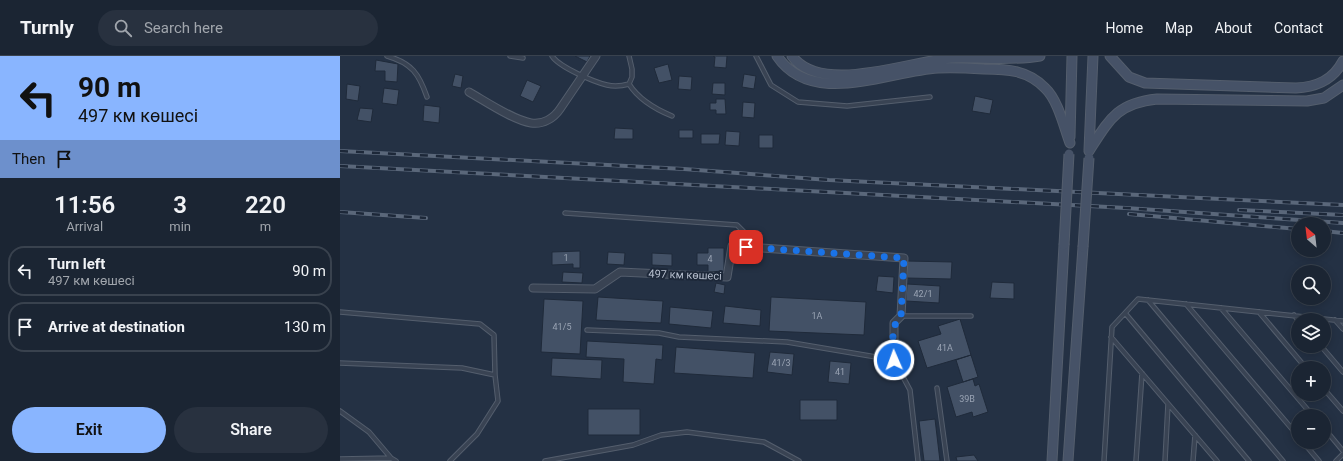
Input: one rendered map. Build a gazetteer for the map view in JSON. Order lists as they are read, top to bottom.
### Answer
{
  "streets": {
    "street": ["497 км көшесі"]
  },
  "house_numbers": [
    "1",
    "4",
    "42/1",
    "1А",
    "41/5",
    "41А",
    "41/3",
    "41",
    "39В"
  ],
  "north": "top left",
  "page": {
    "header": "Turnly",
    "search": "Search here",
    "nav": [
      "Home",
      "Map",
      "About",
      "Contact"
    ],
    "turn": ["90 m", "497 км көшесі"],
    "then": "Then",
    "eta": [
      "11:56",
      "Arrival",
      "3",
      "min",
      "220",
      "m"
    ],
    "map_buttons": ["+", "−"],
    "list": [
      {
        "name": "Turn left",
        "note": "497 км көшесі",
        "value": "90 m"
      },
      {
        "name": "Arrive at destination",
        "value": "130 m"
      }
    ],
    "buttons": ["Exit", "Share"]
  }
}
